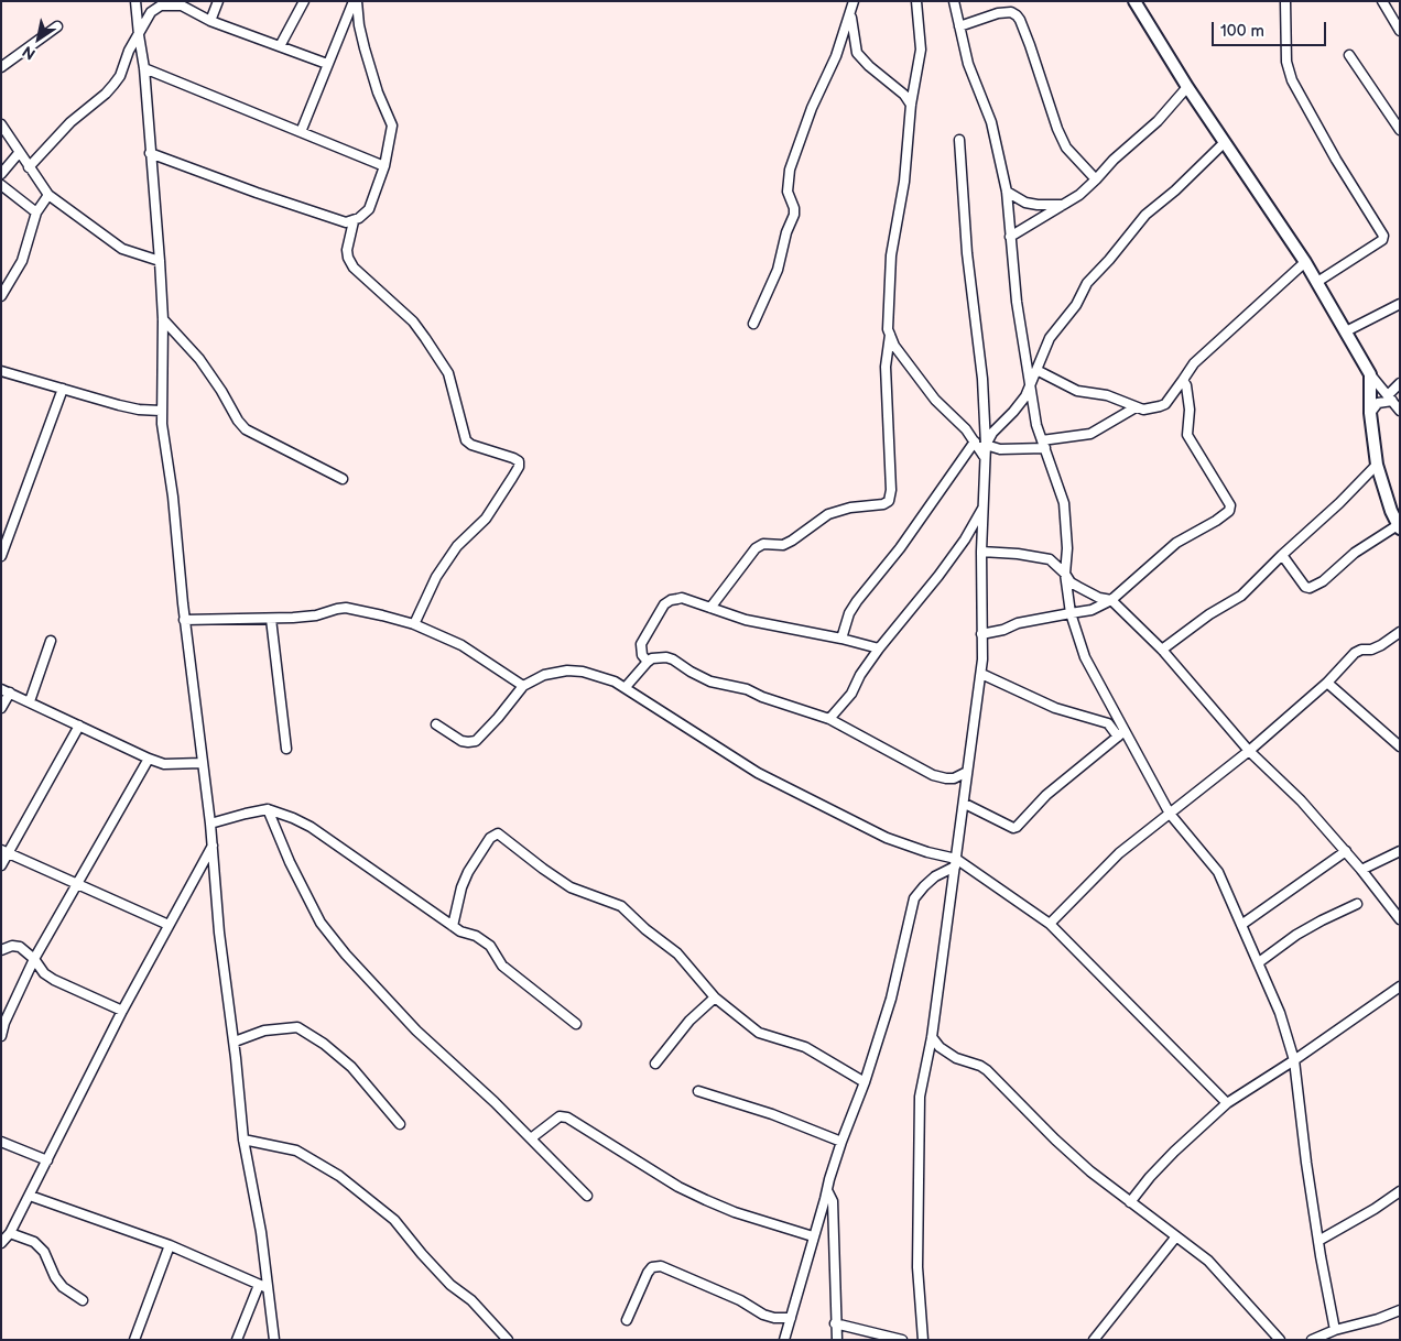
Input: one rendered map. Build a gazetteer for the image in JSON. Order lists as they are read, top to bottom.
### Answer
{
  "scale_bar": "100 m",
  "north": "bottom left"
}
